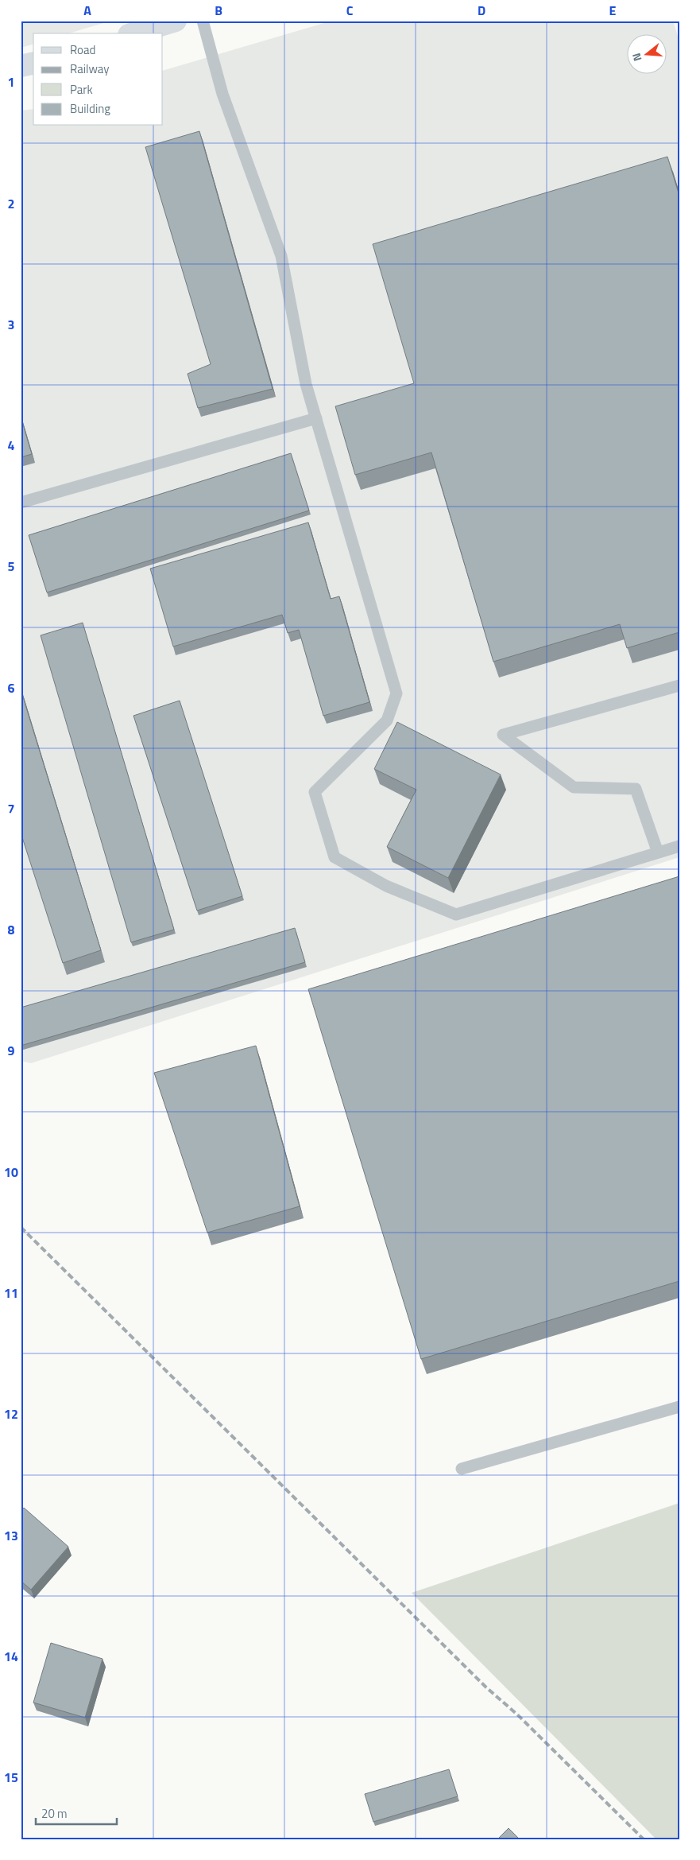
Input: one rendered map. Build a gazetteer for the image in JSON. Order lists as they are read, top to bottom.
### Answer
{
  "legend": [
    "Road",
    "Railway",
    "Park",
    "Building"
  ],
  "scale_bar": "20 m",
  "north": "left",
  "grid": {
    "columns": [
      "A",
      "B",
      "C",
      "D",
      "E"
    ],
    "rows": [
      "1",
      "2",
      "3",
      "4",
      "5",
      "6",
      "7",
      "8",
      "9",
      "10",
      "11",
      "12",
      "13",
      "14",
      "15"
    ]
  }
}
